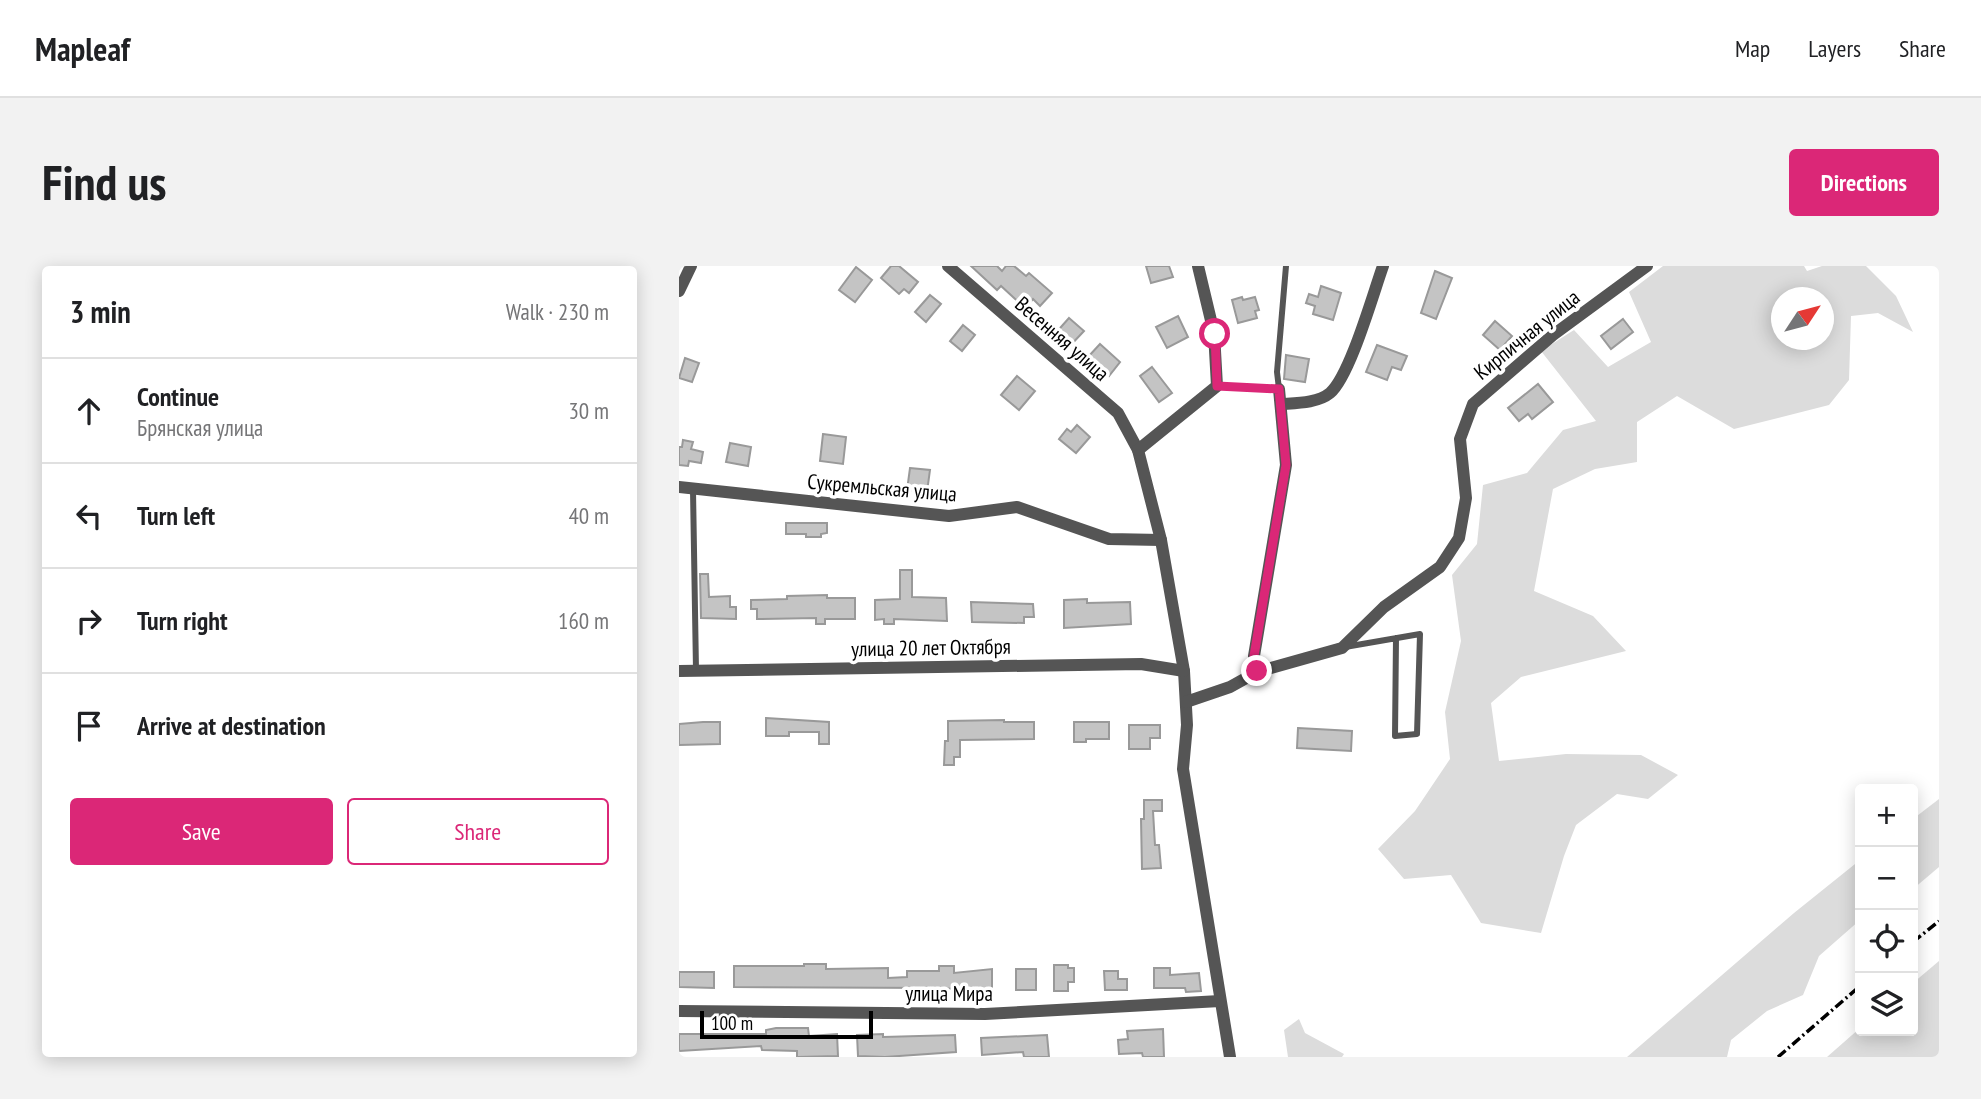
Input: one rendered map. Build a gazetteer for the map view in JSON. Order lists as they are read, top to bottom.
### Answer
{
  "streets": {
    "street": [
      "Кирпичная улица",
      "Весенняя улица",
      "Сукремльская улица",
      "улица 20 лет Октября",
      "улица Мира"
    ]
  },
  "crossings": [
    ["Кирпичная улица", "Весенняя улица"],
    ["Весенняя улица", "Сукремльская улица"],
    ["Весенняя улица", "улица 20 лет Октября"],
    ["Весенняя улица", "улица Мира"]
  ],
  "scale_bar": "100 m",
  "north": "top right",
  "page": {
    "header": "Mapleaf",
    "nav": ["Map", "Layers", "Share"],
    "buttons": [
      "Directions",
      ["Save", "Share"]
    ],
    "title": "Find us",
    "heading": ["3 min", "Walk · 230 m"],
    "list": [
      ["Continue", "Брянская улица", "30 m"],
      ["Turn left", "40 m"],
      ["Turn right", "160 m"],
      "Arrive at destination"
    ],
    "map_buttons": ["+", "−"],
    "scale": "100 m"
  }
}
